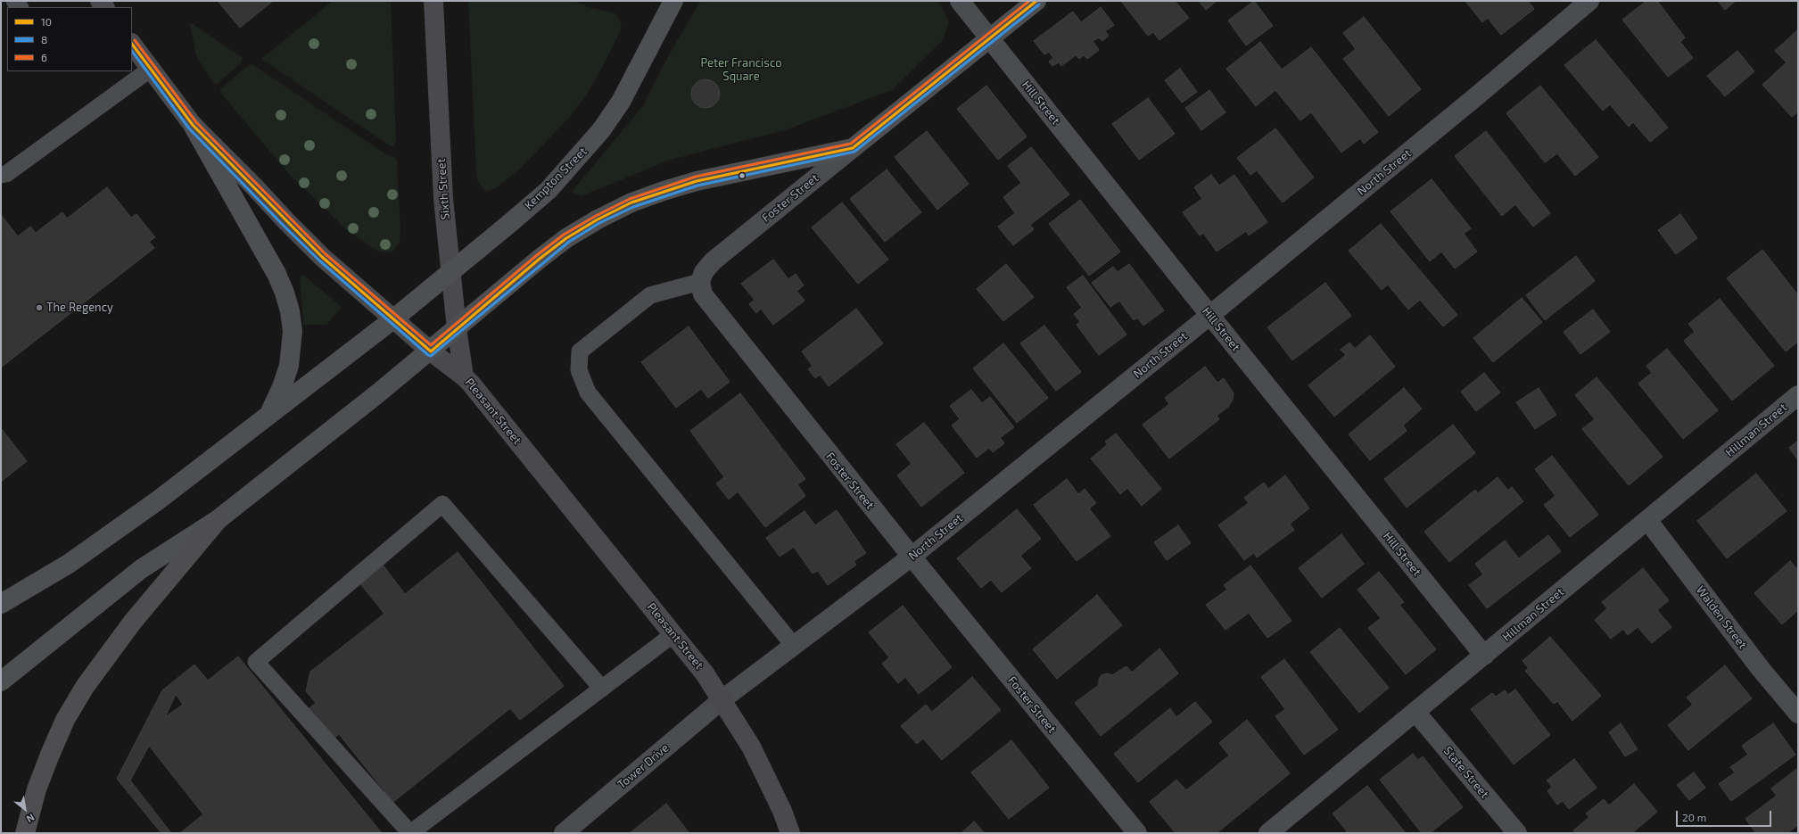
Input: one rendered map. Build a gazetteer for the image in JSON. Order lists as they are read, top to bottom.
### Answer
{
  "streets": {
    "main road": ["Kempton Street", "Sixth Street", "Pleasant Street"],
    "street": [
      "Hill Street",
      "North Street",
      "Foster Street",
      "Hillman Street",
      "Walden Street",
      "Tower Drive",
      "State Street"
    ]
  },
  "crossings": [
    ["Hill Street", "North Street"],
    ["Hill Street", "Hillman Street"],
    ["North Street", "Foster Street"],
    ["North Street", "Pleasant Street"],
    ["North Street", "Tower Drive"],
    ["Kempton Street", "Sixth Street"],
    ["Kempton Street", "Pleasant Street"],
    ["Sixth Street", "Pleasant Street"],
    ["Pleasant Street", "Tower Drive"],
    ["Hillman Street", "Walden Street"],
    ["Hillman Street", "State Street"]
  ],
  "parks": ["Peter Francisco Square"],
  "places": ["The Regency"],
  "lines": ["transit line 10", "transit line 6", "transit line 8"],
  "legend": ["10", "8", "6"],
  "scale_bar": "20 m",
  "north": "bottom right"
}
